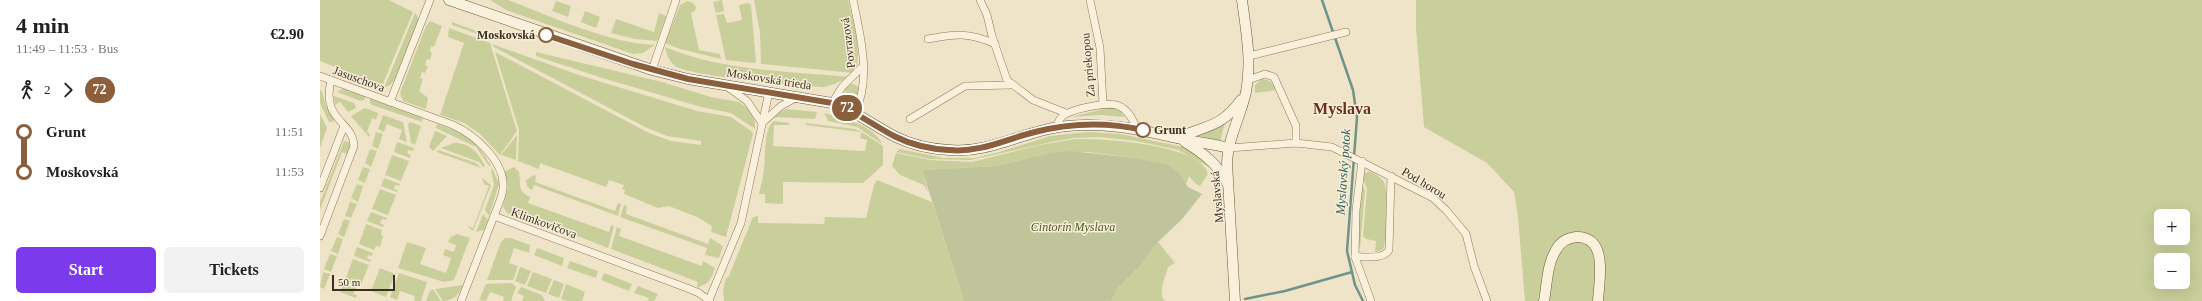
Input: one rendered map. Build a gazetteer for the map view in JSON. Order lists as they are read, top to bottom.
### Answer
{
  "streets": {
    "street": [
      "Povrazová",
      "Za priekopou",
      "Jasuschova",
      "Moskovská trieda",
      "Pod horou",
      "Myslavská",
      "Klimkovičova"
    ]
  },
  "crossings": [
    ["Povrazová", "Moskovská trieda"],
    ["Jasuschova", "Klimkovičova"],
    ["Moskovská trieda", "Pod horou"],
    ["Moskovská trieda", "Myslavská"],
    ["Moskovská trieda", "Klimkovičova"],
    ["Pod horou", "Myslavská"]
  ],
  "districts": ["Myslava"],
  "water": ["Myslavský potok"],
  "parks": ["Cintorín Myslava"],
  "places": ["Moskovská", "Grunt"],
  "lines": ["bus line 72"],
  "scale_bar": "50 m",
  "page": {
    "heading": ["4 min", "11:49 – 11:53 · Bus", "€2.90"],
    "on_map": "72",
    "legs": ["2", "72"],
    "list": [
      {
        "name": "Grunt",
        "value": "11:51"
      },
      {
        "name": "Moskovská",
        "value": "11:53"
      }
    ],
    "map_buttons": ["+", "−"],
    "buttons": ["Start", "Tickets"],
    "scale": "50 m"
  }
}
